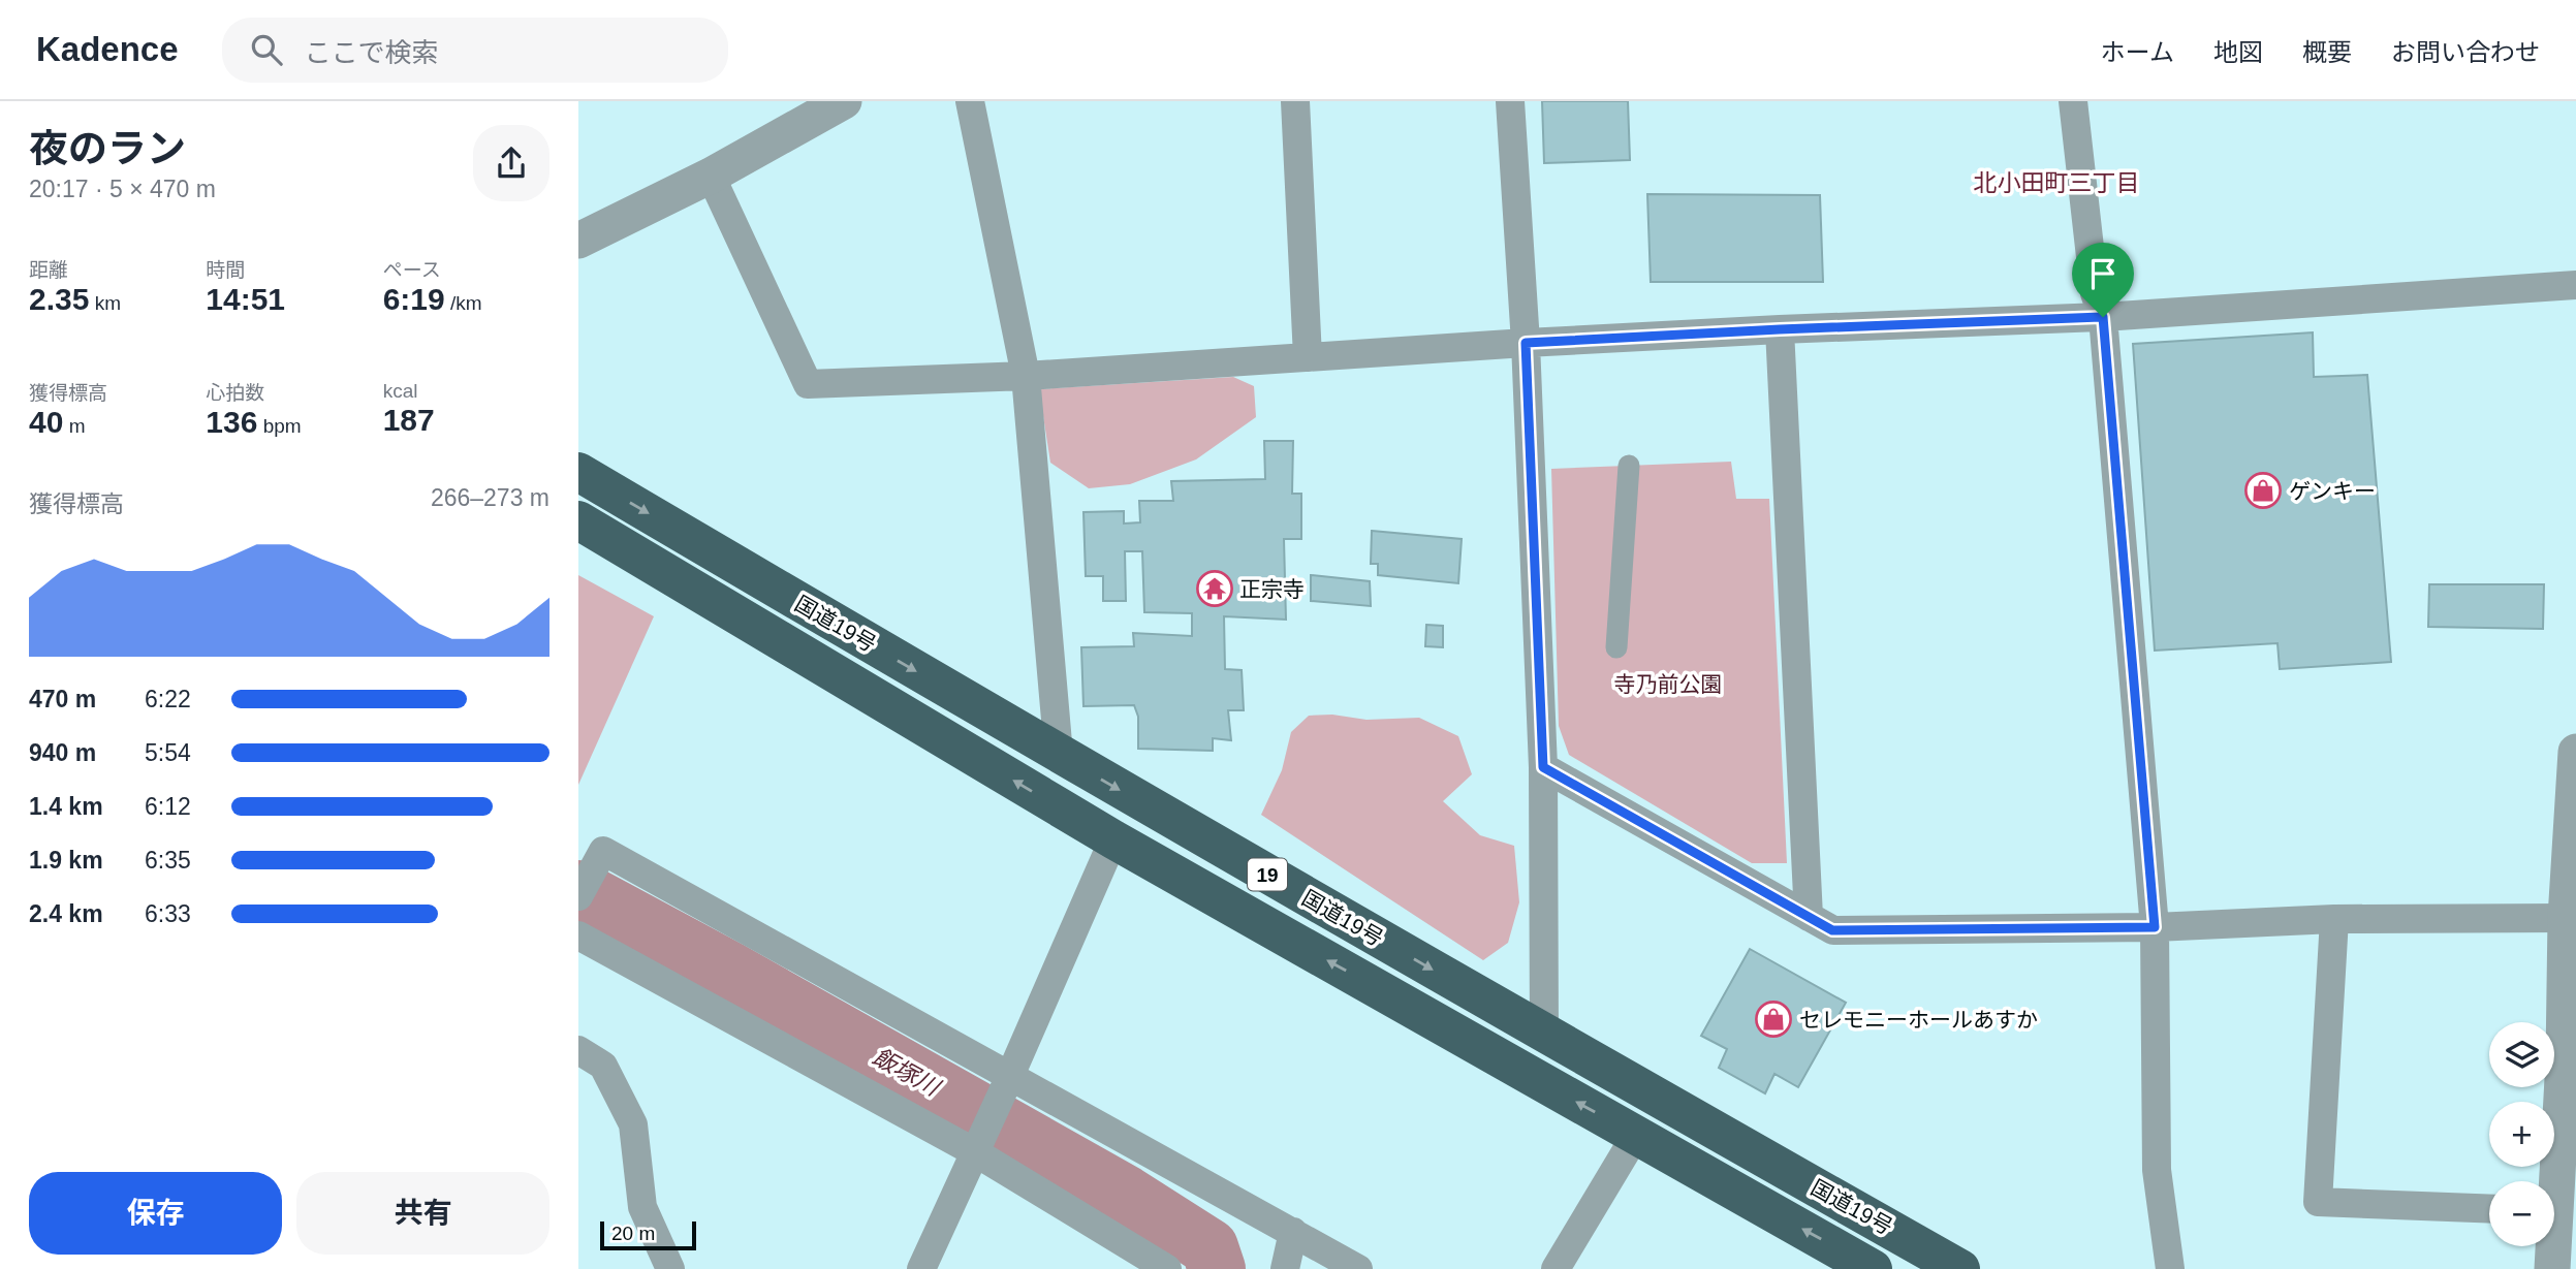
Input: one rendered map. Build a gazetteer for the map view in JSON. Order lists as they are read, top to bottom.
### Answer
{
  "streets": {
    "highway": ["国道19号", "19"]
  },
  "districts": ["北小田町三丁目"],
  "water": ["飯塚川"],
  "parks": ["寺乃前公園"],
  "places": {
    "shop": ["ゲンキー", "セレモニーホールあすか"],
    "temple": ["正宗寺"]
  },
  "scale_bar": "20 m",
  "page": {
    "header": "Kadence",
    "search": "ここで検索",
    "nav": [
      "ホーム",
      "地図",
      "概要",
      "お問い合わせ"
    ],
    "heading": ["夜のラン", "20:17 · 5 × 470 m"],
    "stats": [
      ["距離", "2.35 km"],
      ["時間", "14:51"],
      ["ペース", "6:19 /km"],
      ["獲得標高", "40 m"],
      ["心拍数", "136 bpm"],
      ["kcal", "187"]
    ],
    "chart": ["獲得標高", "266–273 m"],
    "list": [
      {
        "name": "470 m",
        "note": "6:22"
      },
      {
        "name": "940 m",
        "note": "5:54"
      },
      {
        "name": "1.4 km",
        "note": "6:12"
      },
      {
        "name": "1.9 km",
        "note": "6:35"
      },
      {
        "name": "2.4 km",
        "note": "6:33"
      }
    ],
    "map_buttons": ["+", "−"],
    "buttons": ["保存", "共有"],
    "scale": "20 m"
  }
}
